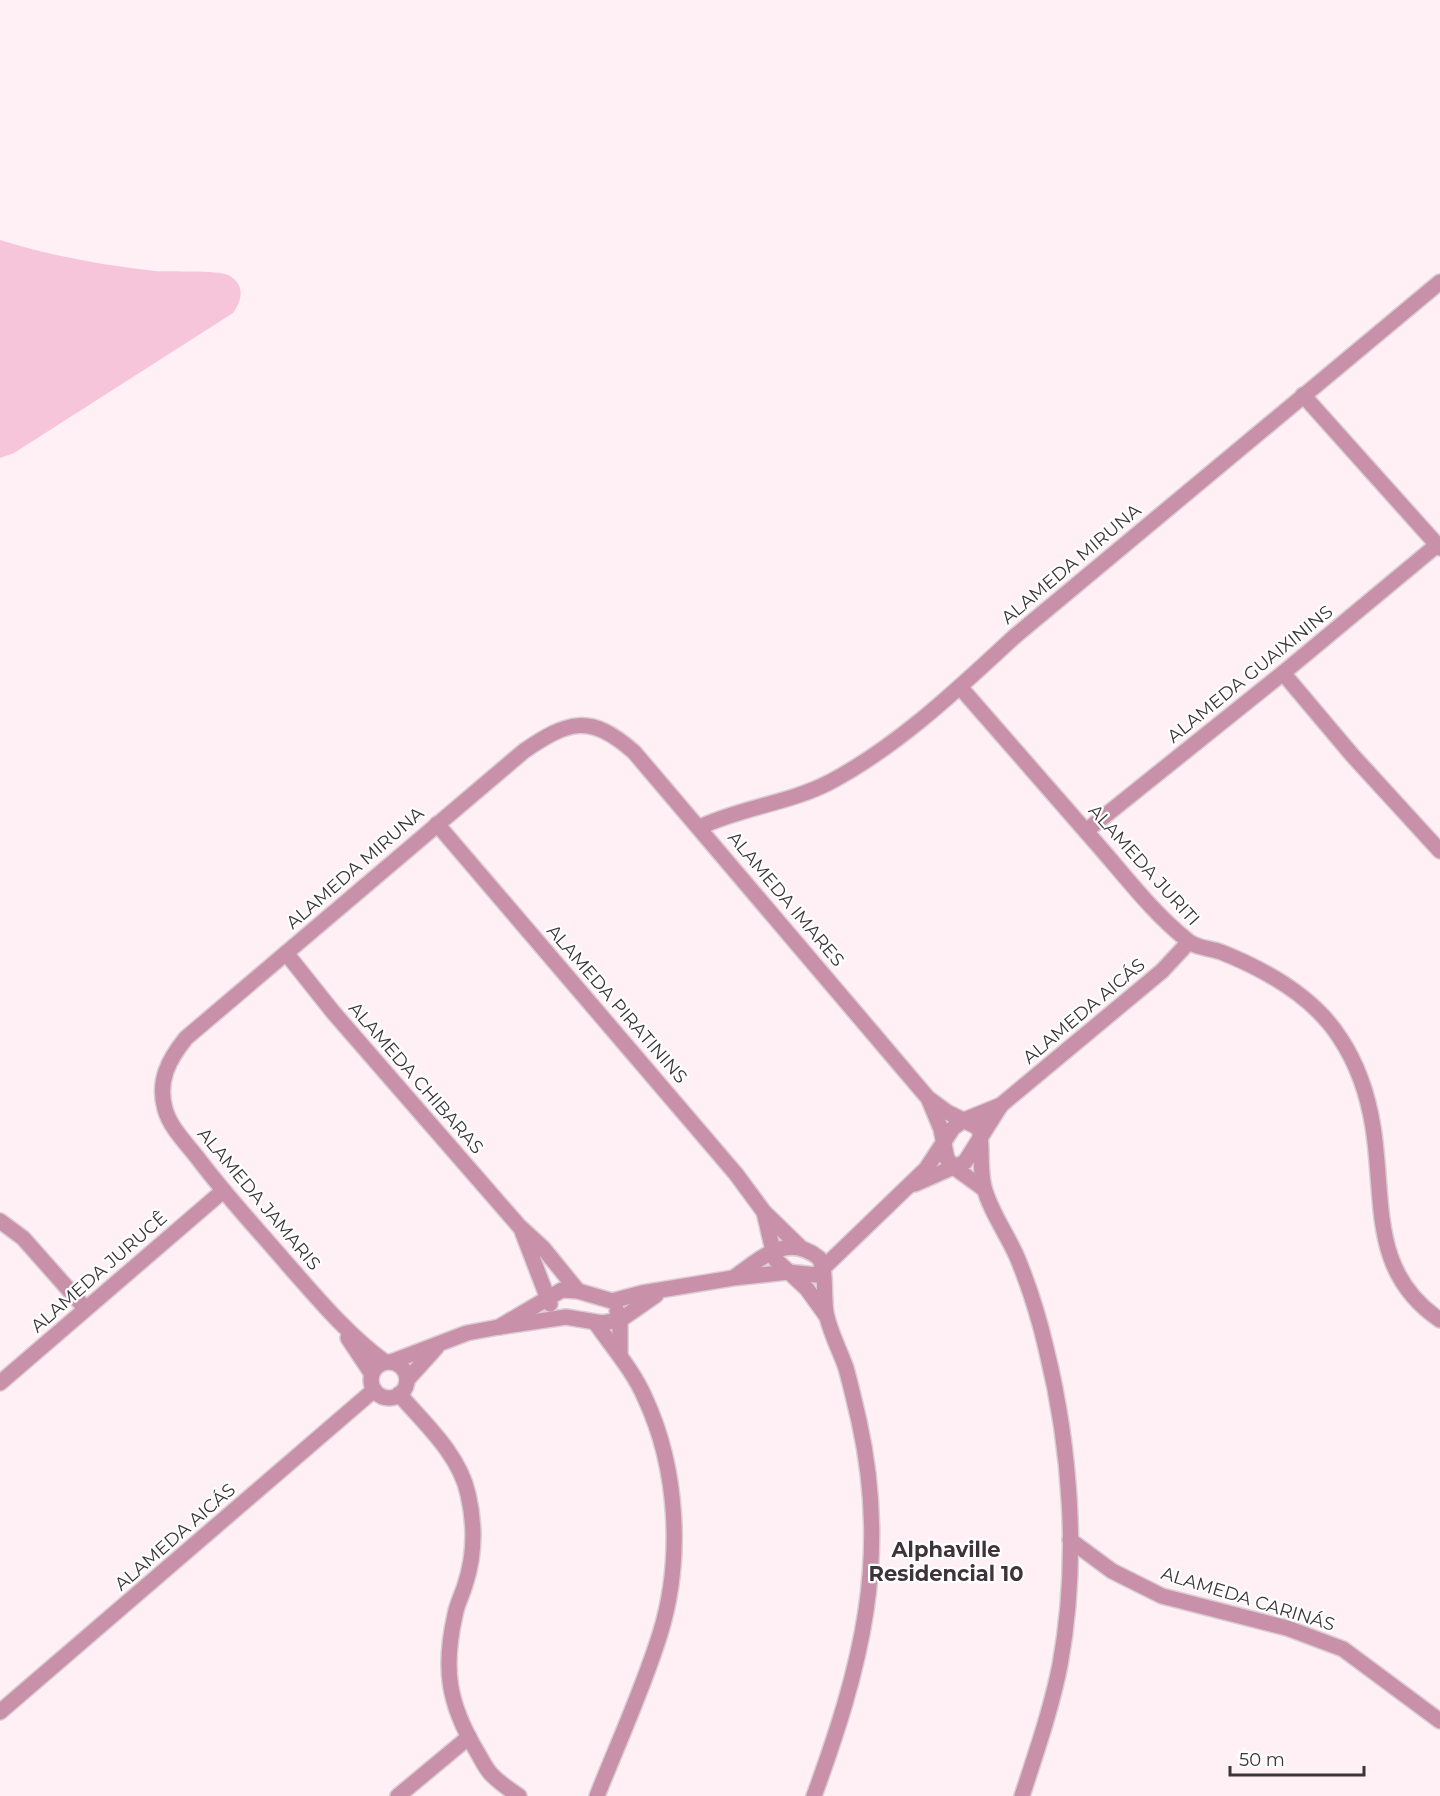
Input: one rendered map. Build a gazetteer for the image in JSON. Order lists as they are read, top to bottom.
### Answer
{
  "streets": {
    "street": [
      "ALAMEDA MIRUNA",
      "ALAMEDA GUAIXININS",
      "ALAMEDA JURITI",
      "ALAMEDA IMARES",
      "ALAMEDA PIRATININS",
      "ALAMEDA AICÁS",
      "ALAMEDA CHIBARAS",
      "ALAMEDA JAMARIS",
      "ALAMEDA JURUCÊ",
      "ALAMEDA CARINÁS"
    ]
  },
  "crossings": [
    ["ALAMEDA MIRUNA", "ALAMEDA JURITI"],
    ["ALAMEDA MIRUNA", "ALAMEDA IMARES"],
    ["ALAMEDA MIRUNA", "ALAMEDA PIRATININS"],
    ["ALAMEDA MIRUNA", "ALAMEDA CHIBARAS"],
    ["ALAMEDA MIRUNA", "ALAMEDA JAMARIS"],
    ["ALAMEDA GUAIXININS", "ALAMEDA JURITI"],
    ["ALAMEDA JURITI", "ALAMEDA AICÁS"],
    ["ALAMEDA PIRATININS", "ALAMEDA AICÁS"],
    ["ALAMEDA AICÁS", "ALAMEDA JAMARIS"],
    ["ALAMEDA JAMARIS", "ALAMEDA JURUCÊ"]
  ],
  "districts": ["Alphaville Residencial 10"],
  "scale_bar": "50 m"
}
